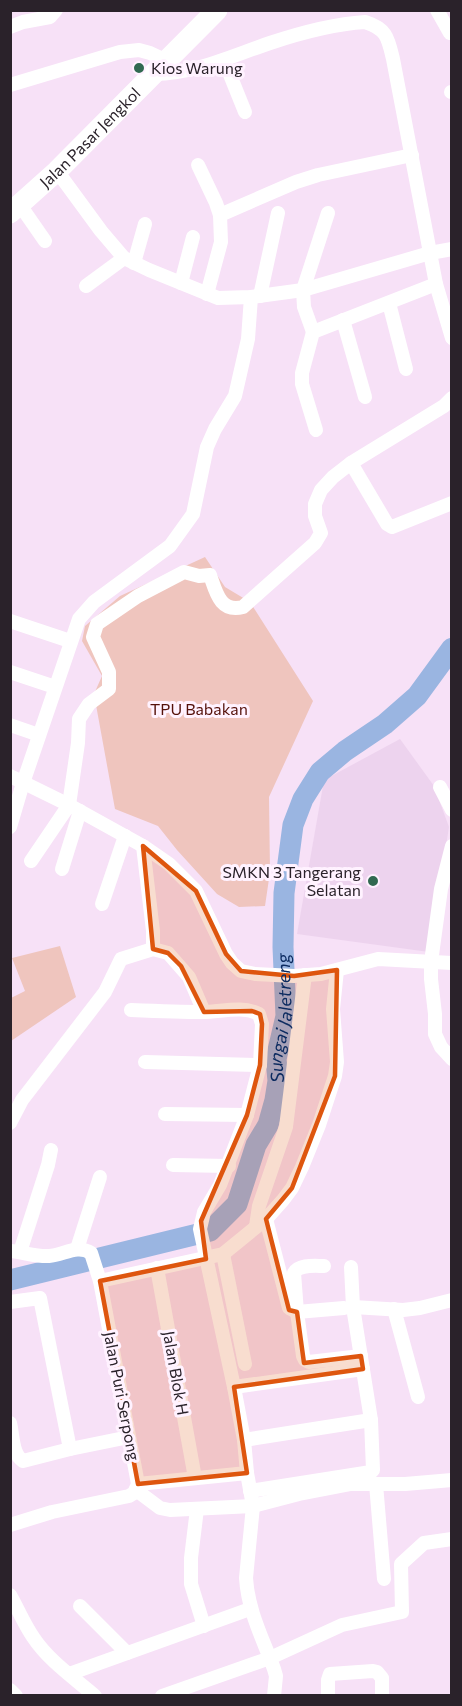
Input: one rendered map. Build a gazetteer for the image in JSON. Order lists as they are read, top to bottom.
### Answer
{
  "streets": {
    "main road": ["Jalan Pasar Jengkol"],
    "street": ["Jalan Blok H", "Jalan Puri Serpong"]
  },
  "water": ["Sungai Jaletreng"],
  "parks": ["TPU Babakan"],
  "places": ["Kios Warung", "SMKN 3 Tangerang Selatan"]
}
